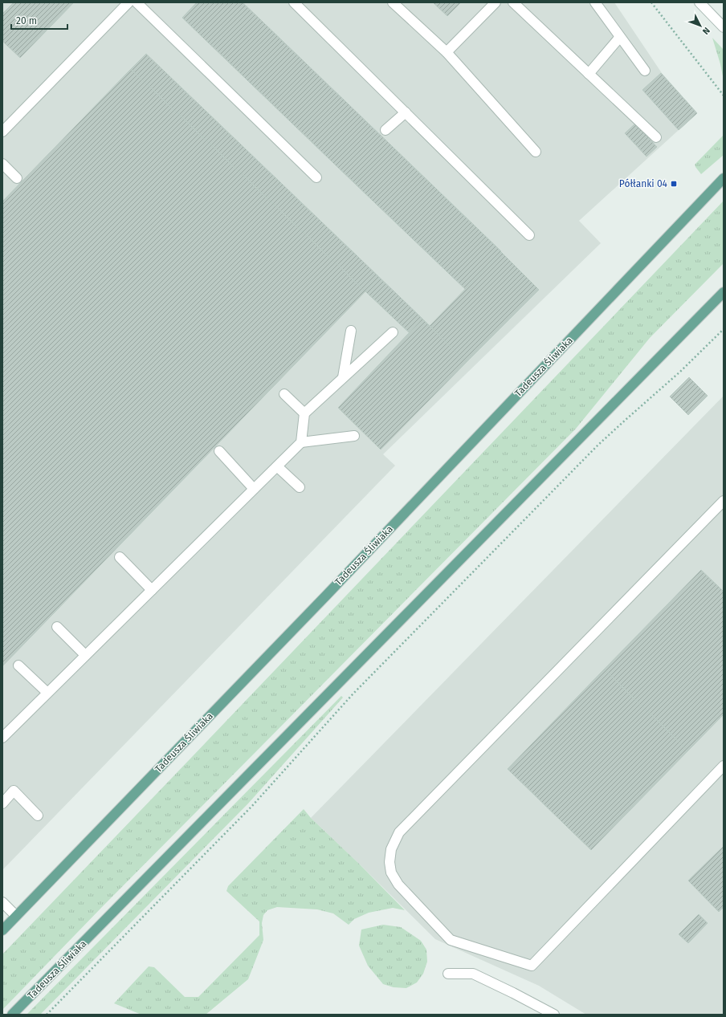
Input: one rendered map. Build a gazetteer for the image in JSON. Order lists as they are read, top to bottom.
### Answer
{
  "streets": {
    "main road": ["Tadeusza Śliwiaka"]
  },
  "places": {
    "transit": ["Półłanki 04"]
  },
  "scale_bar": "20 m",
  "north": "bottom right"
}
